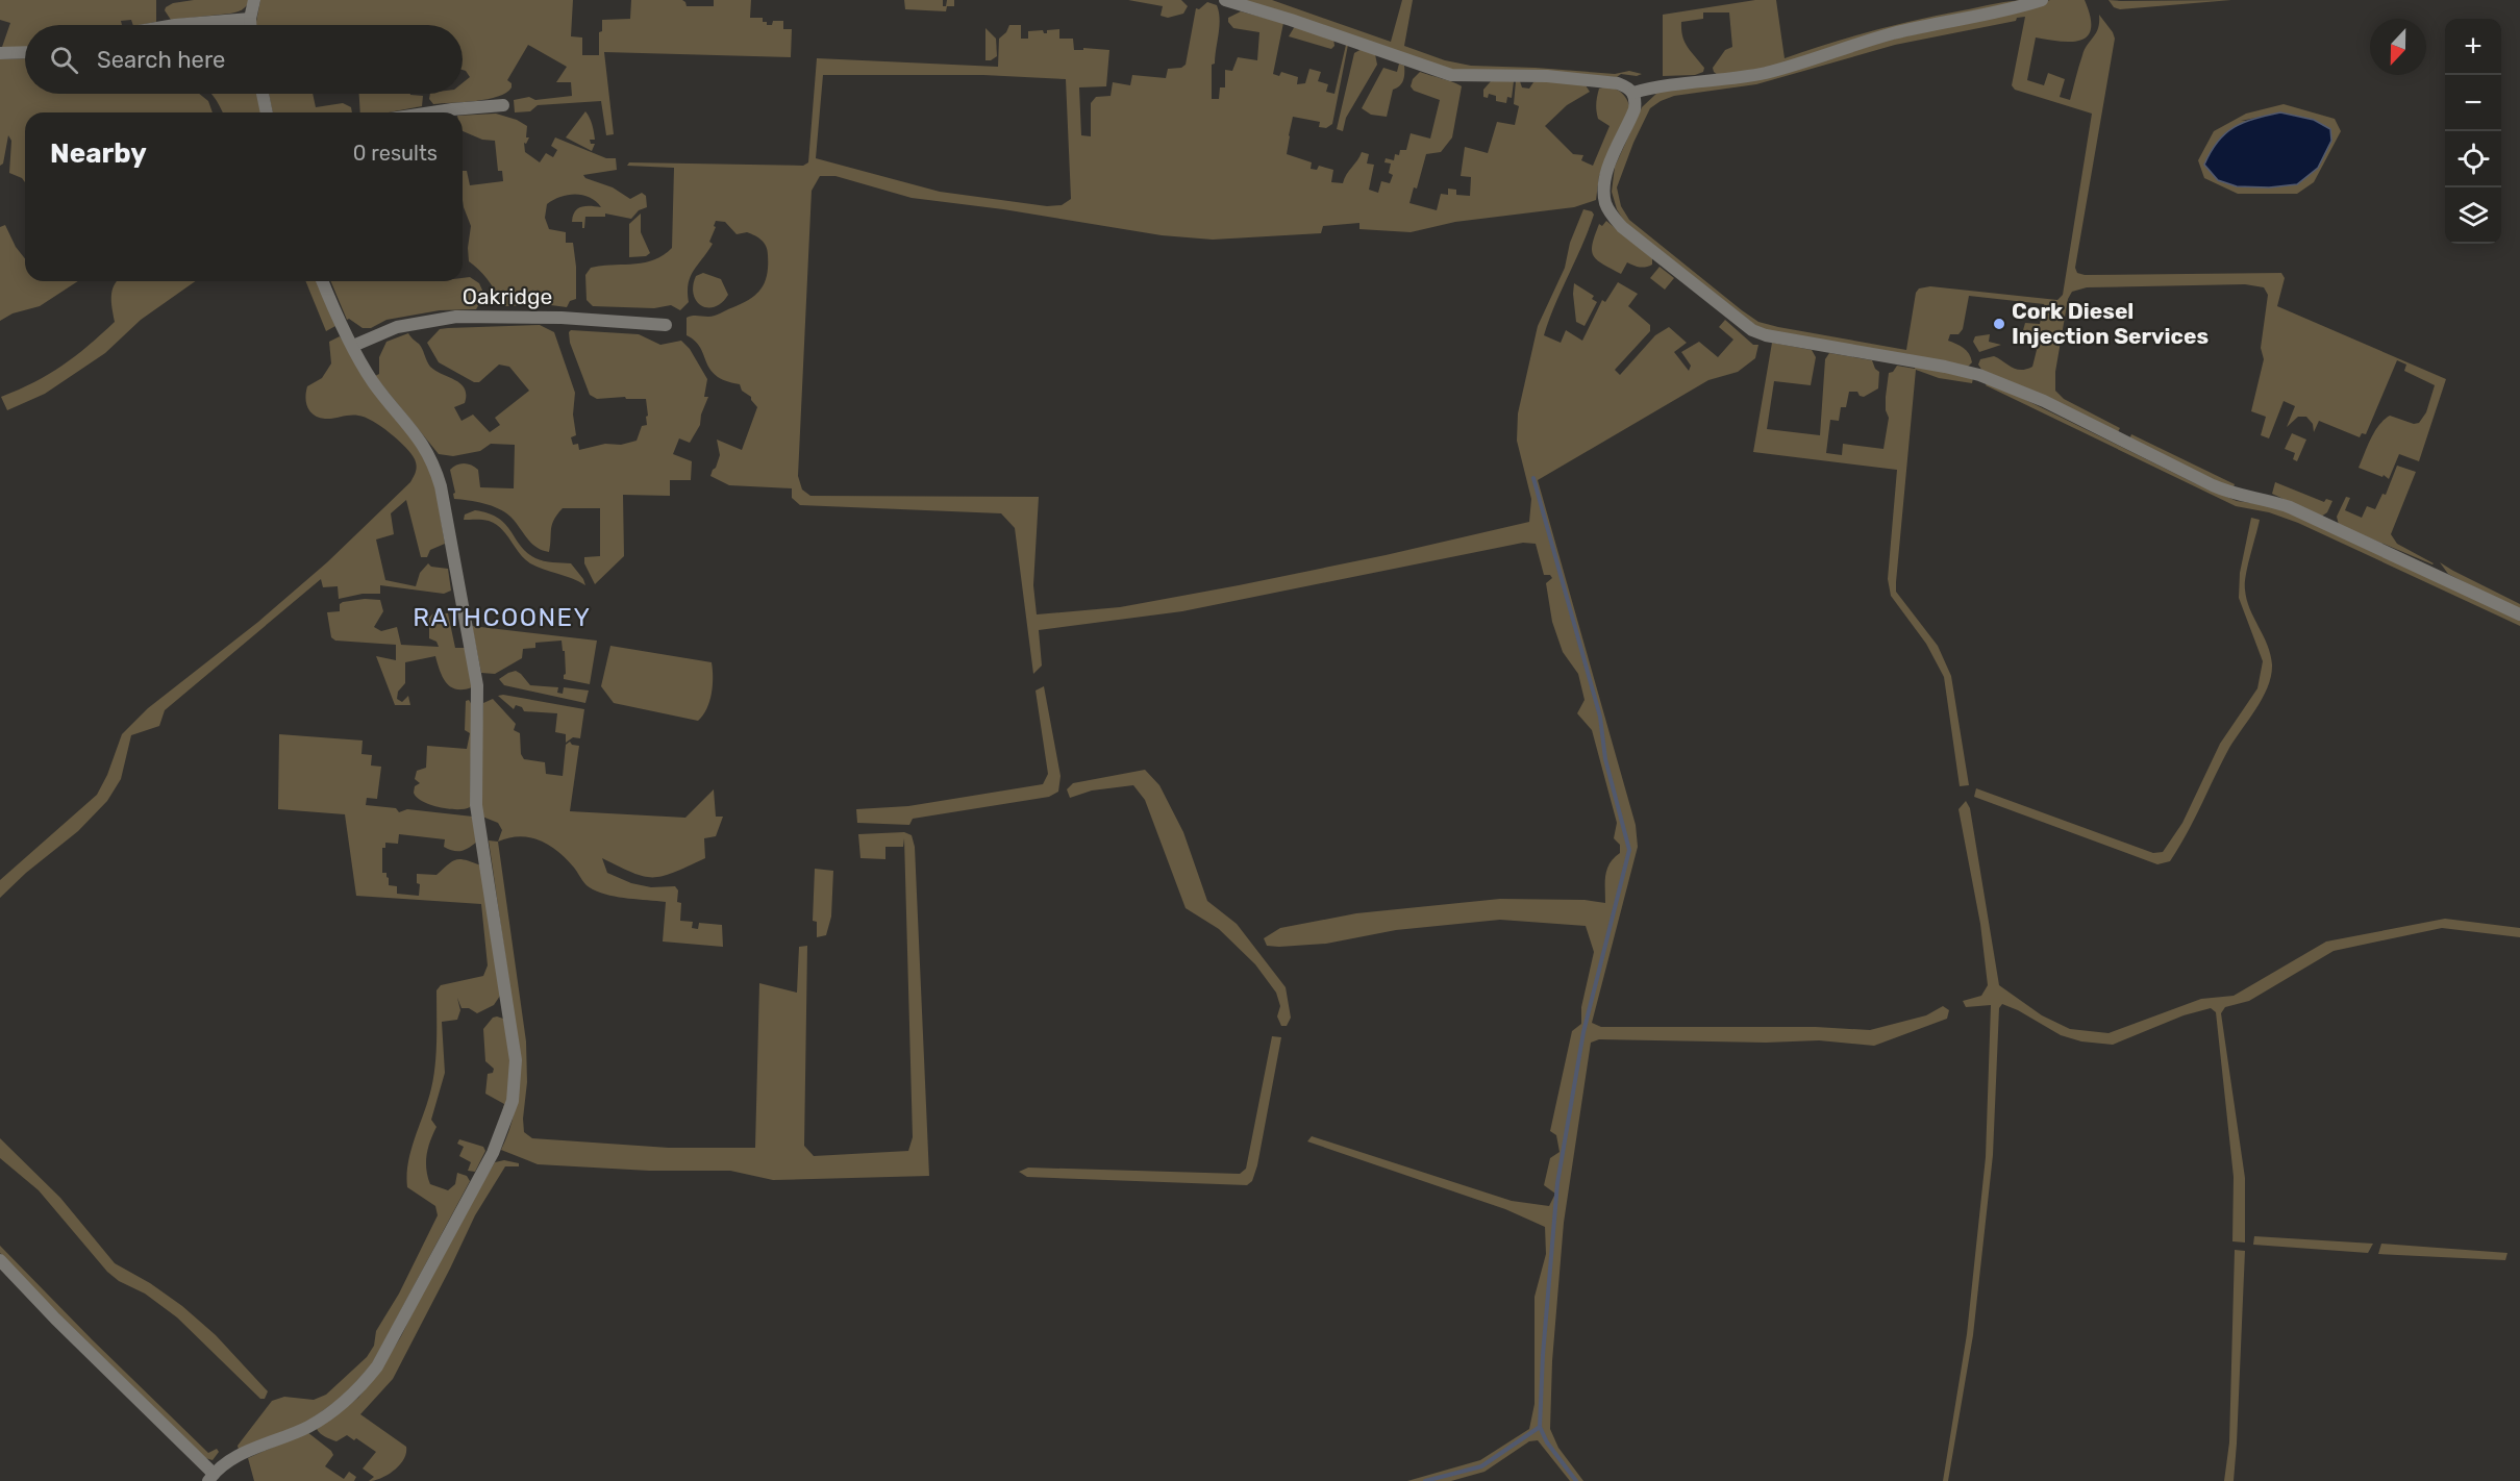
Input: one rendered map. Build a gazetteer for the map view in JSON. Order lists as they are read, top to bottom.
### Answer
{
  "streets": {
    "street": ["Oakridge"]
  },
  "districts": ["RATHCOONEY"],
  "places": ["Cork Diesel Injection Services"],
  "north": "bottom",
  "page": {
    "map_buttons": ["+", "−"],
    "search": "Search here",
    "heading": ["Nearby", "0 results"]
  }
}
